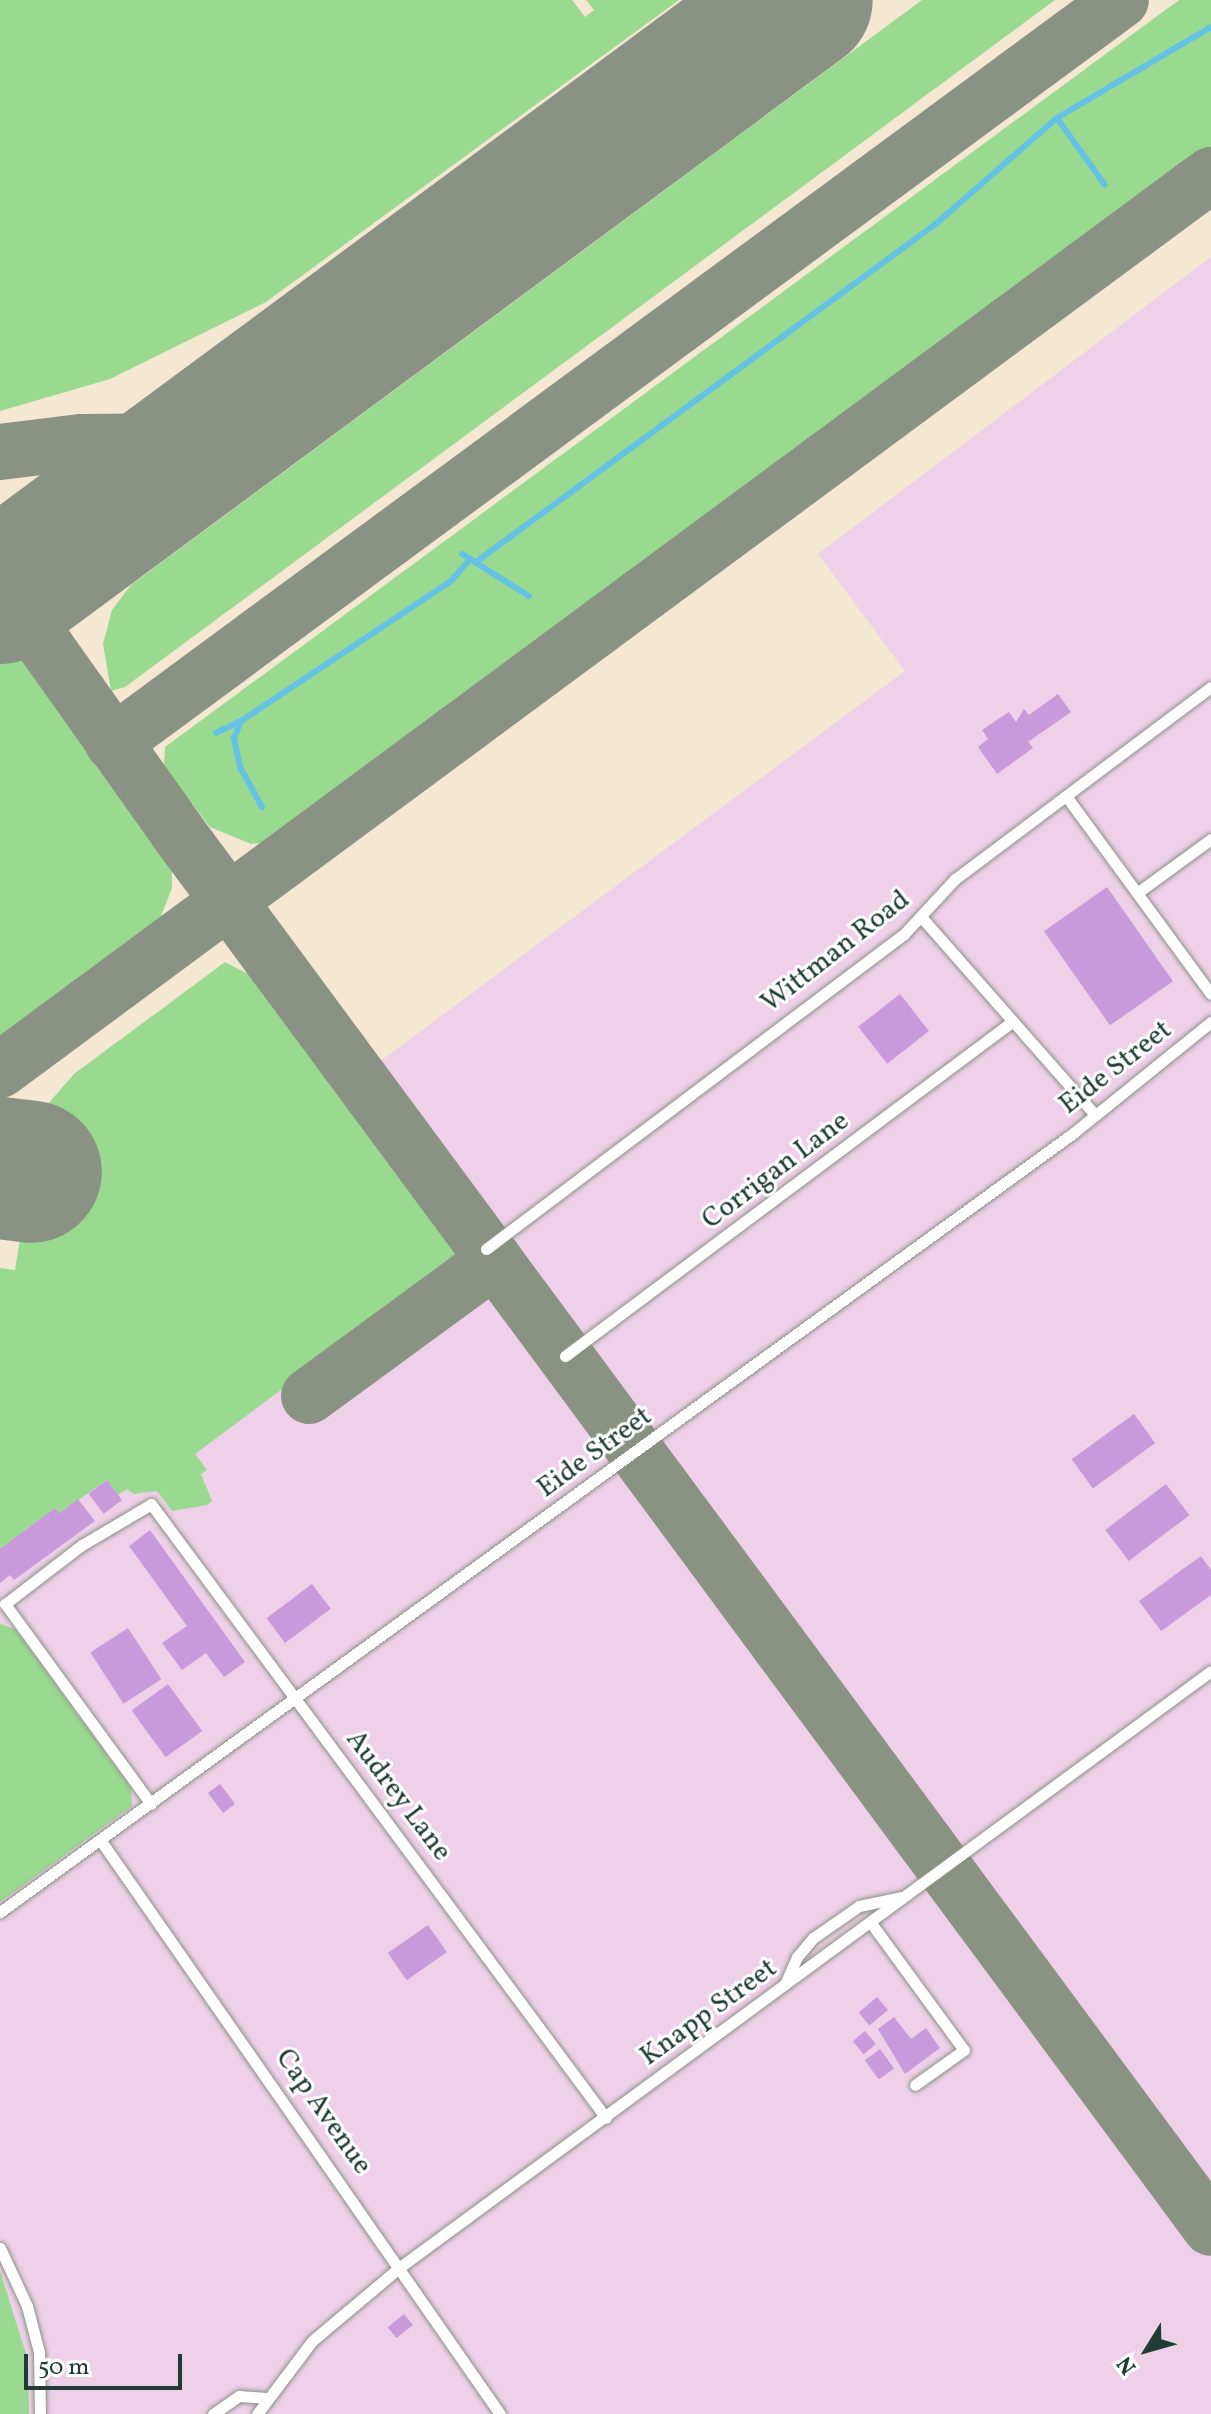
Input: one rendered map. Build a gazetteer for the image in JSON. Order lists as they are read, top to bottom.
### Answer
{
  "streets": {
    "lane": [
      "Wittman Road",
      "Eide Street",
      "Corrigan Lane",
      "Audrey Lane",
      "Knapp Street",
      "Cap Avenue"
    ]
  },
  "crossings": [
    ["Eide Street", "Audrey Lane"],
    ["Eide Street", "Cap Avenue"],
    ["Audrey Lane", "Knapp Street"],
    ["Knapp Street", "Cap Avenue"]
  ],
  "scale_bar": "50 m",
  "north": "bottom left"
}
